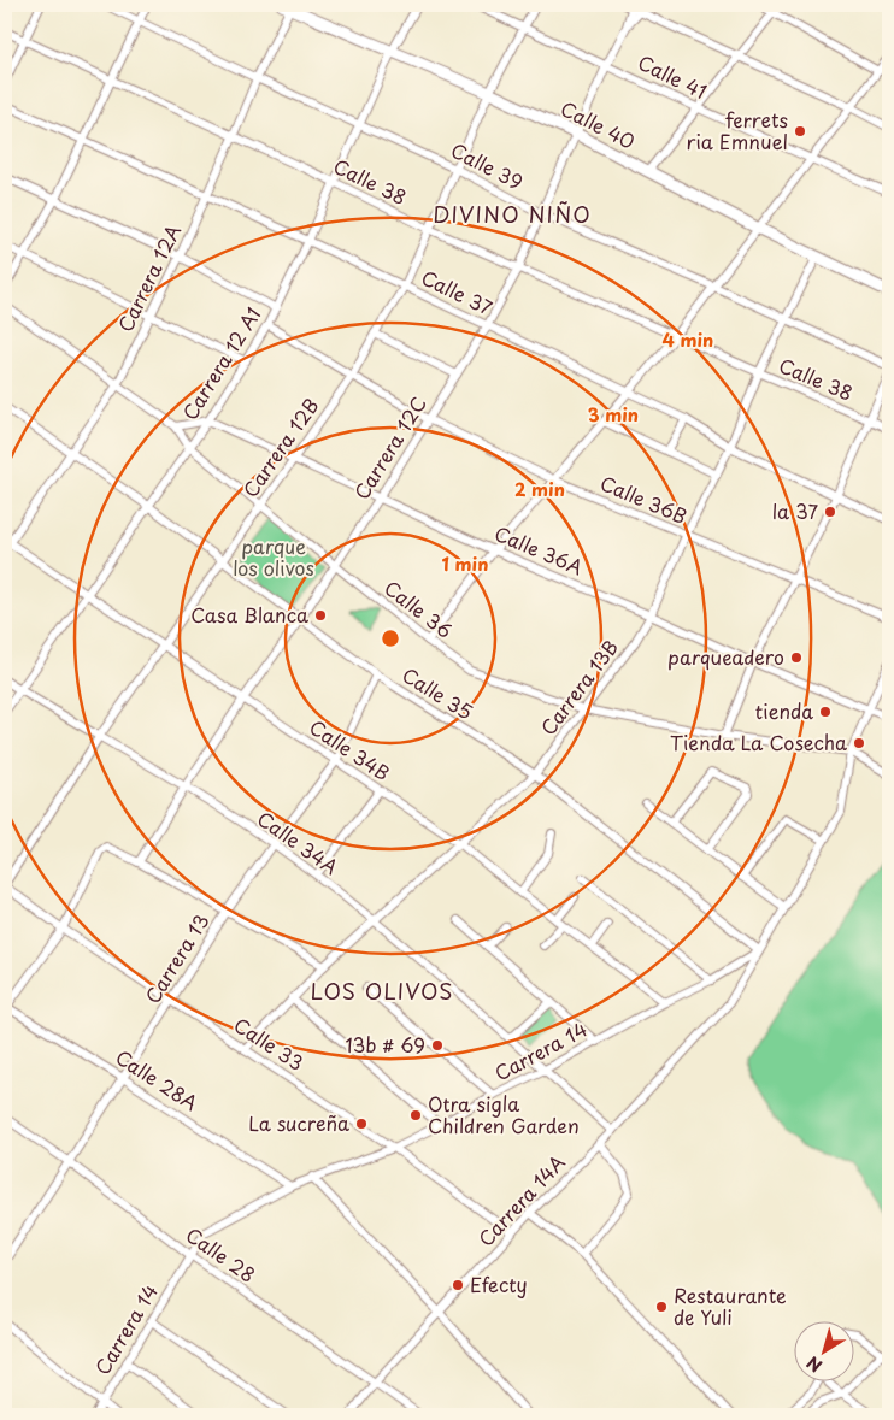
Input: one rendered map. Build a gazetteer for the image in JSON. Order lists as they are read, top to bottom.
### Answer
{
  "streets": {
    "street": [
      "Calle 41",
      "Calle 40",
      "Calle 39",
      "Calle 38",
      "Carrera 12A",
      "Calle 37",
      "Carrera 12 A1",
      "Carrera 12B",
      "Carrera 12C",
      "Calle 36B",
      "Calle 36A",
      "Calle 36",
      "Carrera 13B",
      "Calle 35",
      "Calle 34B",
      "Calle 34A",
      "Carrera 13",
      "Calle 33",
      "Carrera 14",
      "Calle 28A",
      "Carrera 14A",
      "Calle 28"
    ]
  },
  "crossings": [
    ["Calle 41", "Carrera 12B"],
    ["Calle 41", "Carrera 12C"],
    ["Calle 40", "Carrera 12A"],
    ["Calle 40", "Carrera 12 A1"],
    ["Calle 40", "Carrera 12B"],
    ["Calle 40", "Carrera 12C"],
    ["Calle 40", "Carrera 13B"],
    ["Calle 39", "Carrera 12A"],
    ["Calle 39", "Carrera 12 A1"],
    ["Calle 39", "Carrera 12B"],
    ["Calle 39", "Carrera 12C"],
    ["Calle 39", "Carrera 13B"],
    ["Calle 38", "Carrera 12A"],
    ["Calle 38", "Carrera 12 A1"],
    ["Calle 38", "Carrera 12B"],
    ["Calle 38", "Carrera 12C"],
    ["Calle 38", "Carrera 13B"],
    ["Carrera 12A", "Calle 37"],
    ["Carrera 12A", "Calle 36"],
    ["Carrera 12A", "Calle 35"],
    ["Carrera 12A", "Calle 34B"],
    ["Calle 37", "Carrera 12 A1"],
    ["Calle 37", "Carrera 12B"],
    ["Calle 37", "Carrera 12C"],
    ["Calle 37", "Carrera 13B"],
    ["Carrera 12 A1", "Calle 36B"],
    ["Carrera 12 A1", "Calle 36A"],
    ["Carrera 12 A1", "Calle 36"],
    ["Carrera 12 A1", "Calle 35"],
    ["Carrera 12 A1", "Calle 34B"],
    ["Carrera 12 A1", "Calle 34A"],
    ["Carrera 12B", "Calle 36B"],
    ["Carrera 12B", "Calle 36A"],
    ["Carrera 12B", "Calle 36"],
    ["Carrera 12B", "Calle 35"],
    ["Carrera 12B", "Calle 34B"],
    ["Carrera 12B", "Calle 34A"],
    ["Carrera 12B", "Calle 33"],
    ["Carrera 12C", "Calle 36B"],
    ["Carrera 12C", "Calle 36A"],
    ["Carrera 12C", "Calle 36"],
    ["Carrera 12C", "Calle 35"],
    ["Carrera 12C", "Calle 34B"],
    ["Carrera 12C", "Calle 34A"],
    ["Calle 36B", "Carrera 13B"],
    ["Calle 36A", "Carrera 13B"],
    ["Calle 36A", "Carrera 14"],
    ["Calle 36", "Carrera 13B"],
    ["Calle 36", "Carrera 14"],
    ["Carrera 13B", "Calle 35"],
    ["Carrera 13B", "Calle 34B"],
    ["Carrera 13B", "Calle 34A"],
    ["Carrera 13B", "Calle 33"],
    ["Calle 35", "Carrera 13"],
    ["Calle 35", "Carrera 14"],
    ["Calle 35", "Carrera 14A"],
    ["Calle 34B", "Carrera 13"],
    ["Calle 34B", "Carrera 14"],
    ["Calle 34A", "Carrera 13"],
    ["Calle 34A", "Carrera 14"],
    ["Calle 34A", "Carrera 14A"],
    ["Carrera 13", "Calle 33"],
    ["Carrera 13", "Calle 28A"],
    ["Carrera 13", "Calle 28"],
    ["Calle 33", "Carrera 14"],
    ["Calle 33", "Carrera 14A"],
    ["Carrera 14", "Calle 28A"],
    ["Carrera 14", "Carrera 14A"],
    ["Carrera 14", "Calle 28"],
    ["Carrera 14A", "Calle 28"]
  ],
  "districts": ["DIVINO NIÑO", "LOS OLIVOS"],
  "parks": ["parque los olivos"],
  "places": [
    "ferrets ria Emnuel",
    "la 37",
    "Casa Blanca",
    "parqueadero",
    "tienda",
    "Tienda La Cosecha",
    "13b # 69",
    "Otra sigla Children Garden",
    "La sucreña",
    "Efecty",
    "Restaurante de Yuli"
  ],
  "north": "bottom left",
  "rings": [
    "4 min",
    "3 min",
    "2 min",
    "1 min"
  ]
}
